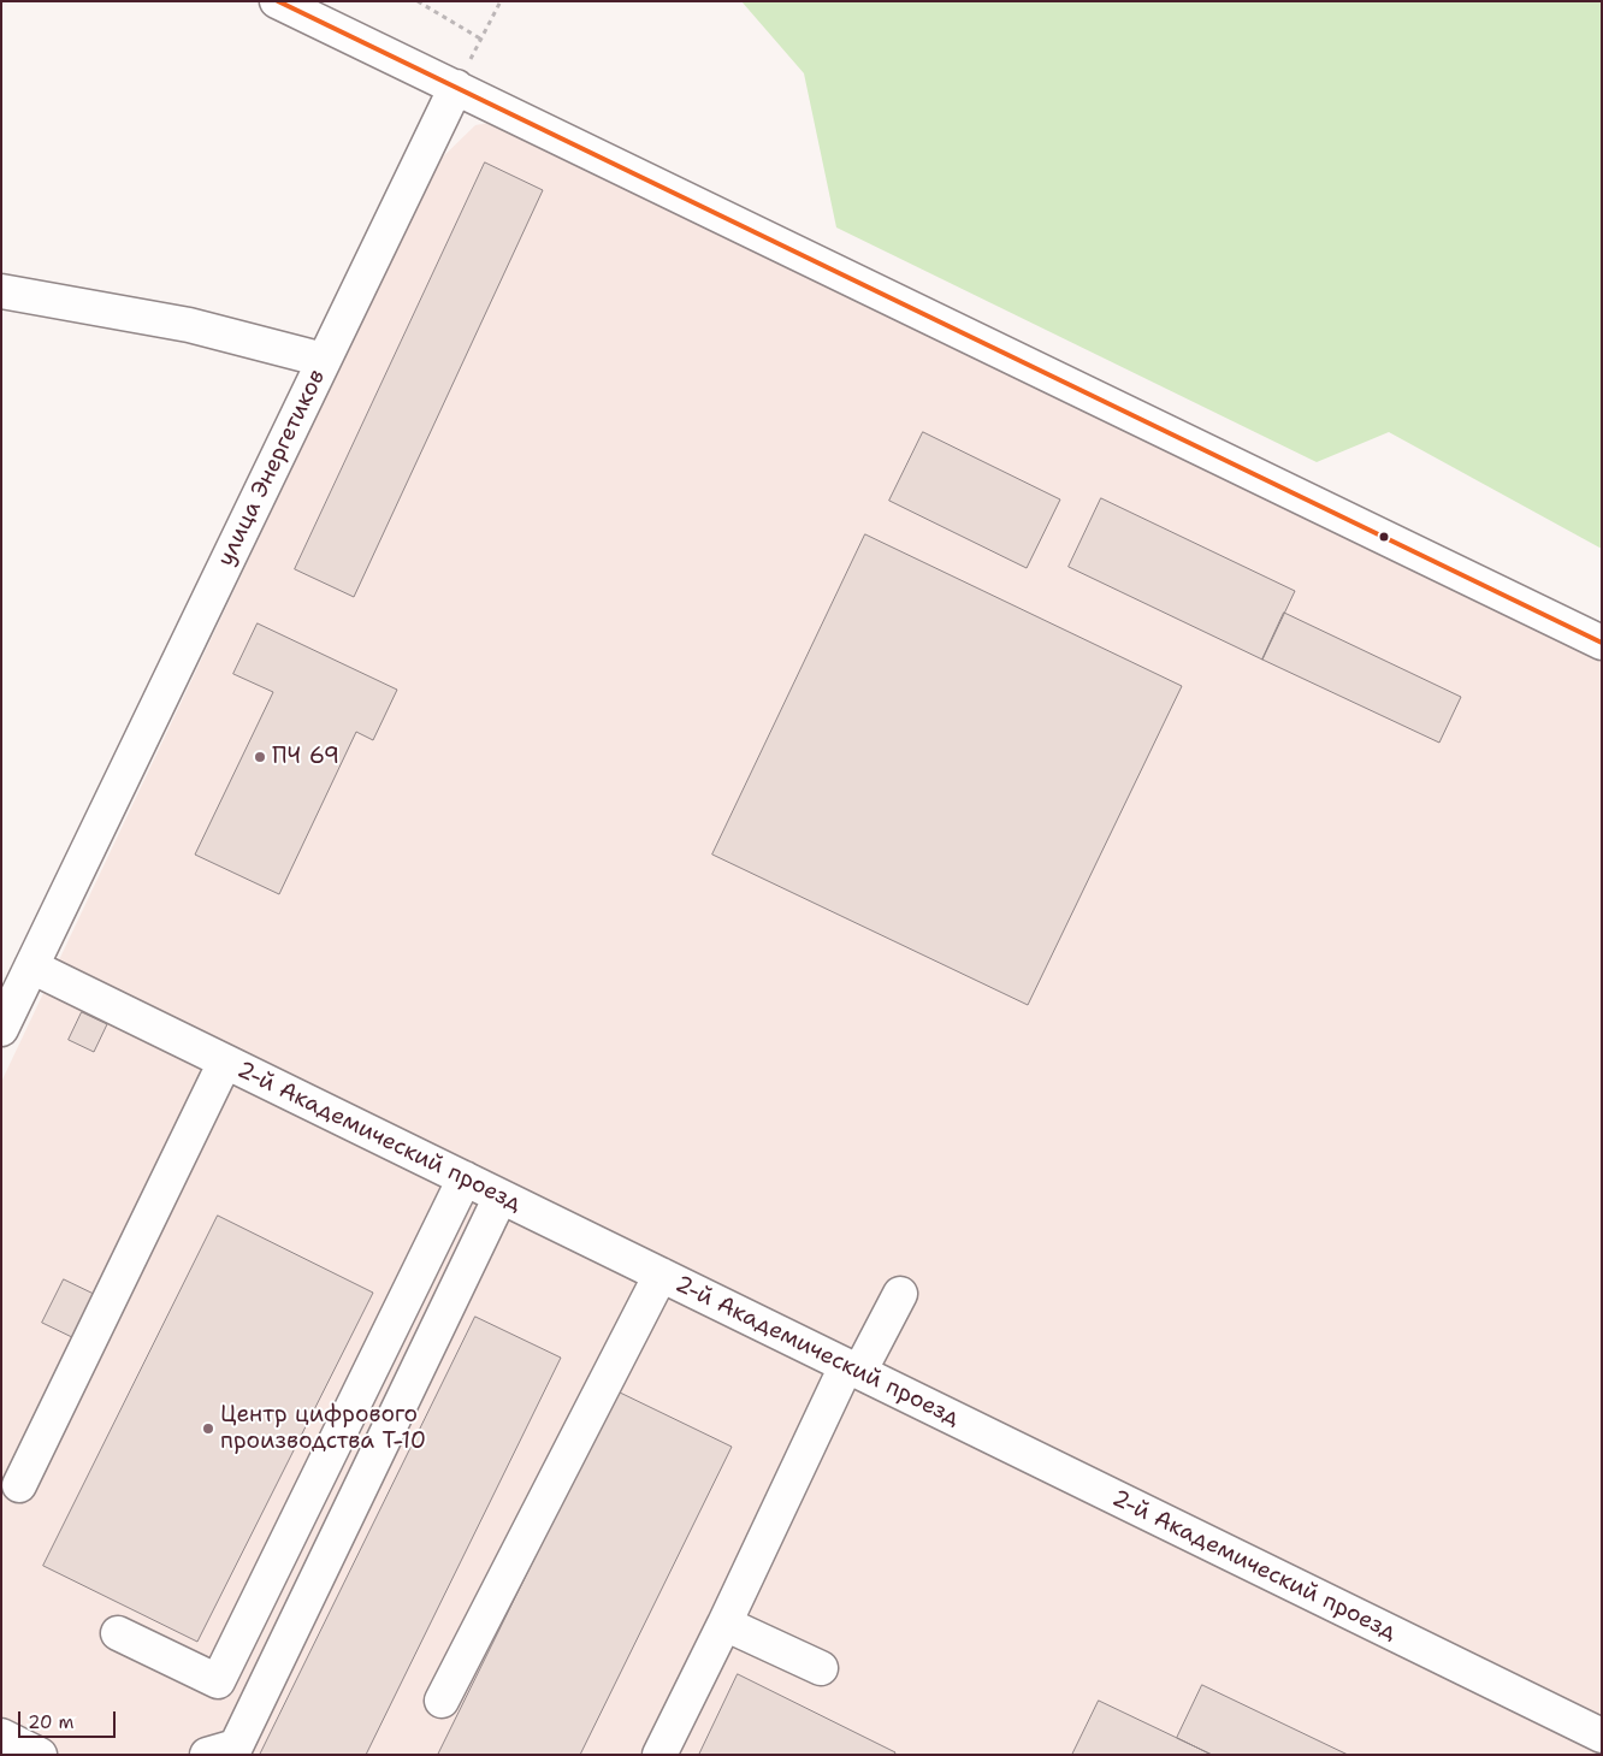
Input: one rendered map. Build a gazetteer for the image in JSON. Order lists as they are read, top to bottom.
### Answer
{
  "streets": {
    "street": ["улица Энергетиков", "2-й Академический проезд"]
  },
  "crossings": [
    ["улица Энергетиков", "2-й Академический проезд"]
  ],
  "places": ["ПЧ 69", "Центр цифрового производства Т-10"],
  "scale_bar": "20 m"
}
